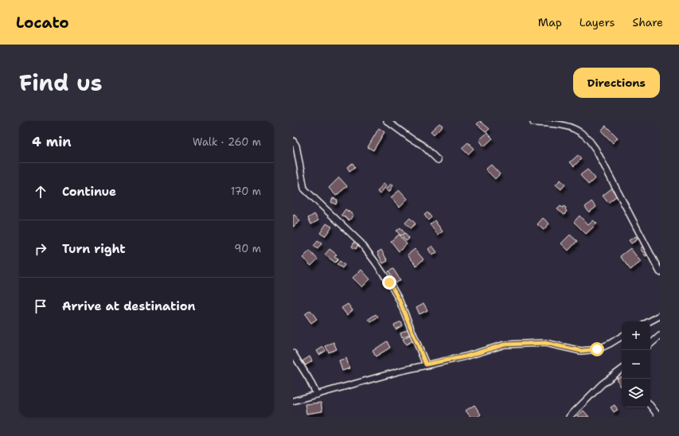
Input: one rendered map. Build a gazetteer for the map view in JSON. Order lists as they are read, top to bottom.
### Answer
{
  "page": {
    "header": "Locato",
    "nav": ["Map", "Layers", "Share"],
    "title": "Find us",
    "buttons": "Directions",
    "heading": ["4 min", "Walk · 260 m"],
    "list": [
      ["Continue", "170 m"],
      ["Turn right", "90 m"],
      "Arrive at destination"
    ],
    "map_buttons": ["+", "−"]
  }
}
